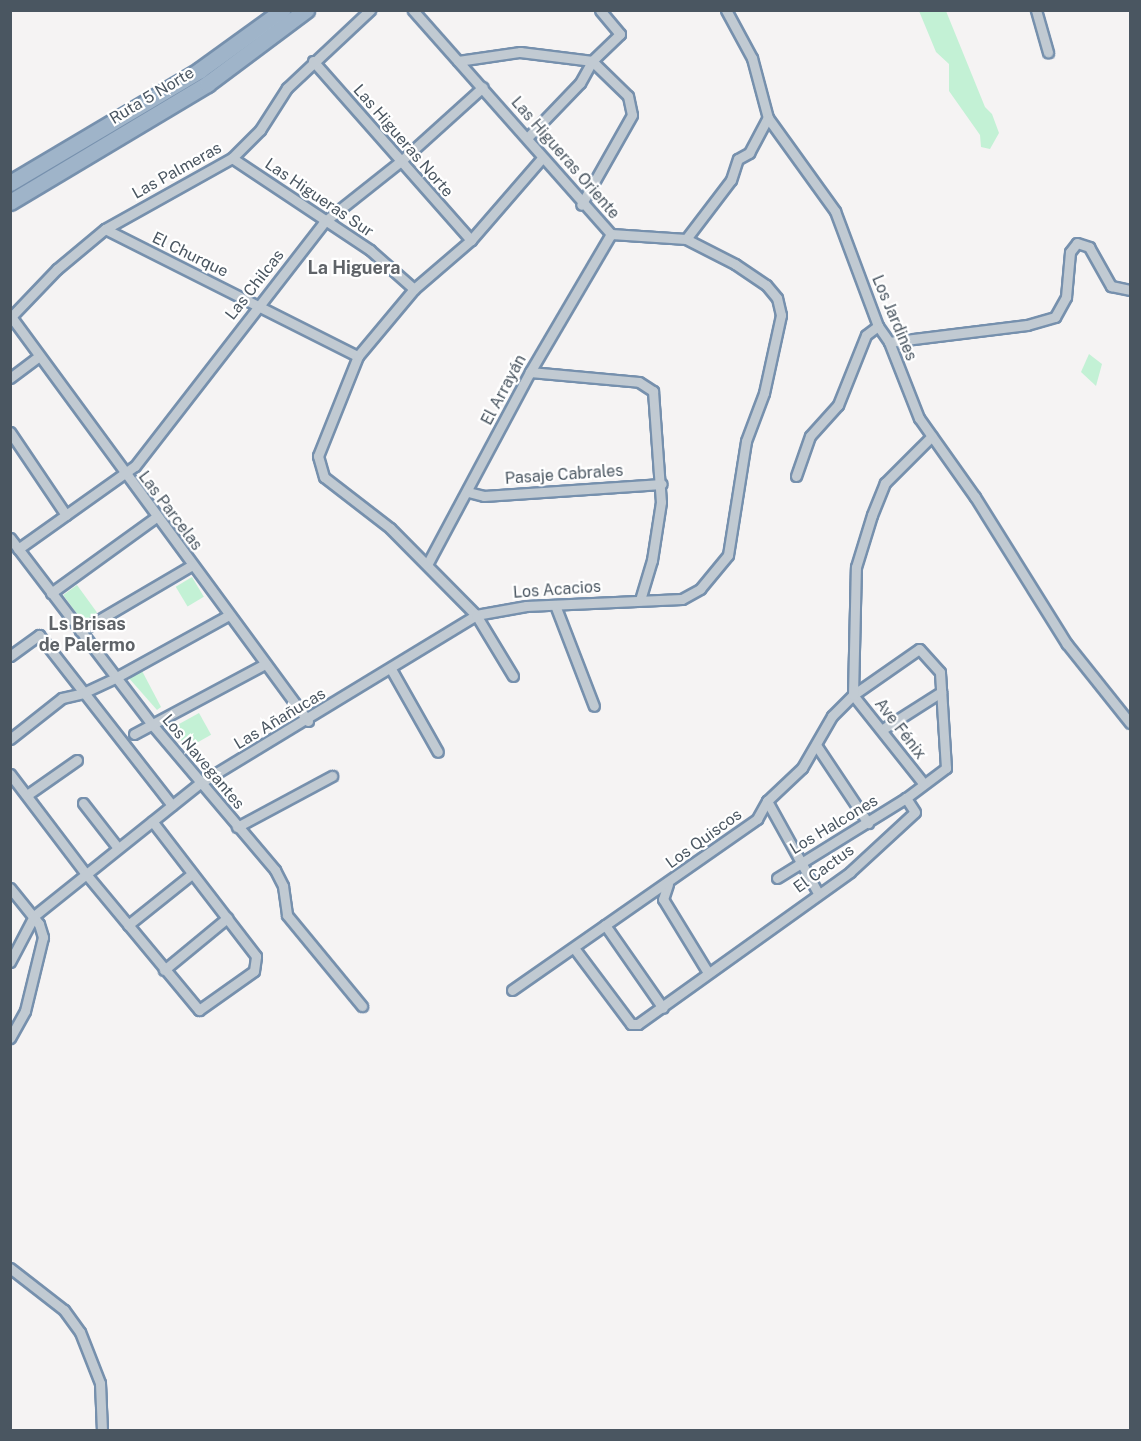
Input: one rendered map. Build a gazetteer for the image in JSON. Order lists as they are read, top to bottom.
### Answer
{
  "streets": {
    "highway": ["Ruta 5 Norte"],
    "street": [
      "Las Higueras Norte",
      "Las Higueras Oriente",
      "Las Palmeras",
      "Las Higueras Sur",
      "El Churque",
      "Las Chilcas",
      "Los Jardines",
      "El Arrayán",
      "Pasaje Cabrales",
      "Las Parcelas",
      "Los Acacios",
      "Las Añañucas",
      "Ave Fénix",
      "Los Navegantes",
      "Los Halcones",
      "Los Quiscos",
      "El Cactus"
    ]
  },
  "crossings": [
    ["Las Higueras Norte", "Las Palmeras"],
    ["Las Higueras Norte", "Las Chilcas"],
    ["Las Higueras Oriente", "Las Chilcas"],
    ["Las Higueras Oriente", "El Arrayán"],
    ["Las Higueras Oriente", "Los Acacios"],
    ["Las Palmeras", "Las Higueras Sur"],
    ["Las Palmeras", "El Churque"],
    ["Las Palmeras", "Las Parcelas"],
    ["Las Higueras Sur", "Las Chilcas"],
    ["El Churque", "Las Chilcas"],
    ["Las Chilcas", "Las Parcelas"],
    ["Las Chilcas", "Los Navegantes"],
    ["El Arrayán", "Pasaje Cabrales"],
    ["Las Parcelas", "Las Añañucas"],
    ["Los Acacios", "Las Añañucas"],
    ["Las Añañucas", "Los Navegantes"],
    ["Ave Fénix", "Los Quiscos"],
    ["Los Halcones", "El Cactus"],
    ["Los Quiscos", "El Cactus"]
  ],
  "districts": ["La Higuera", "Ls Brisas de Palermo"]
}
